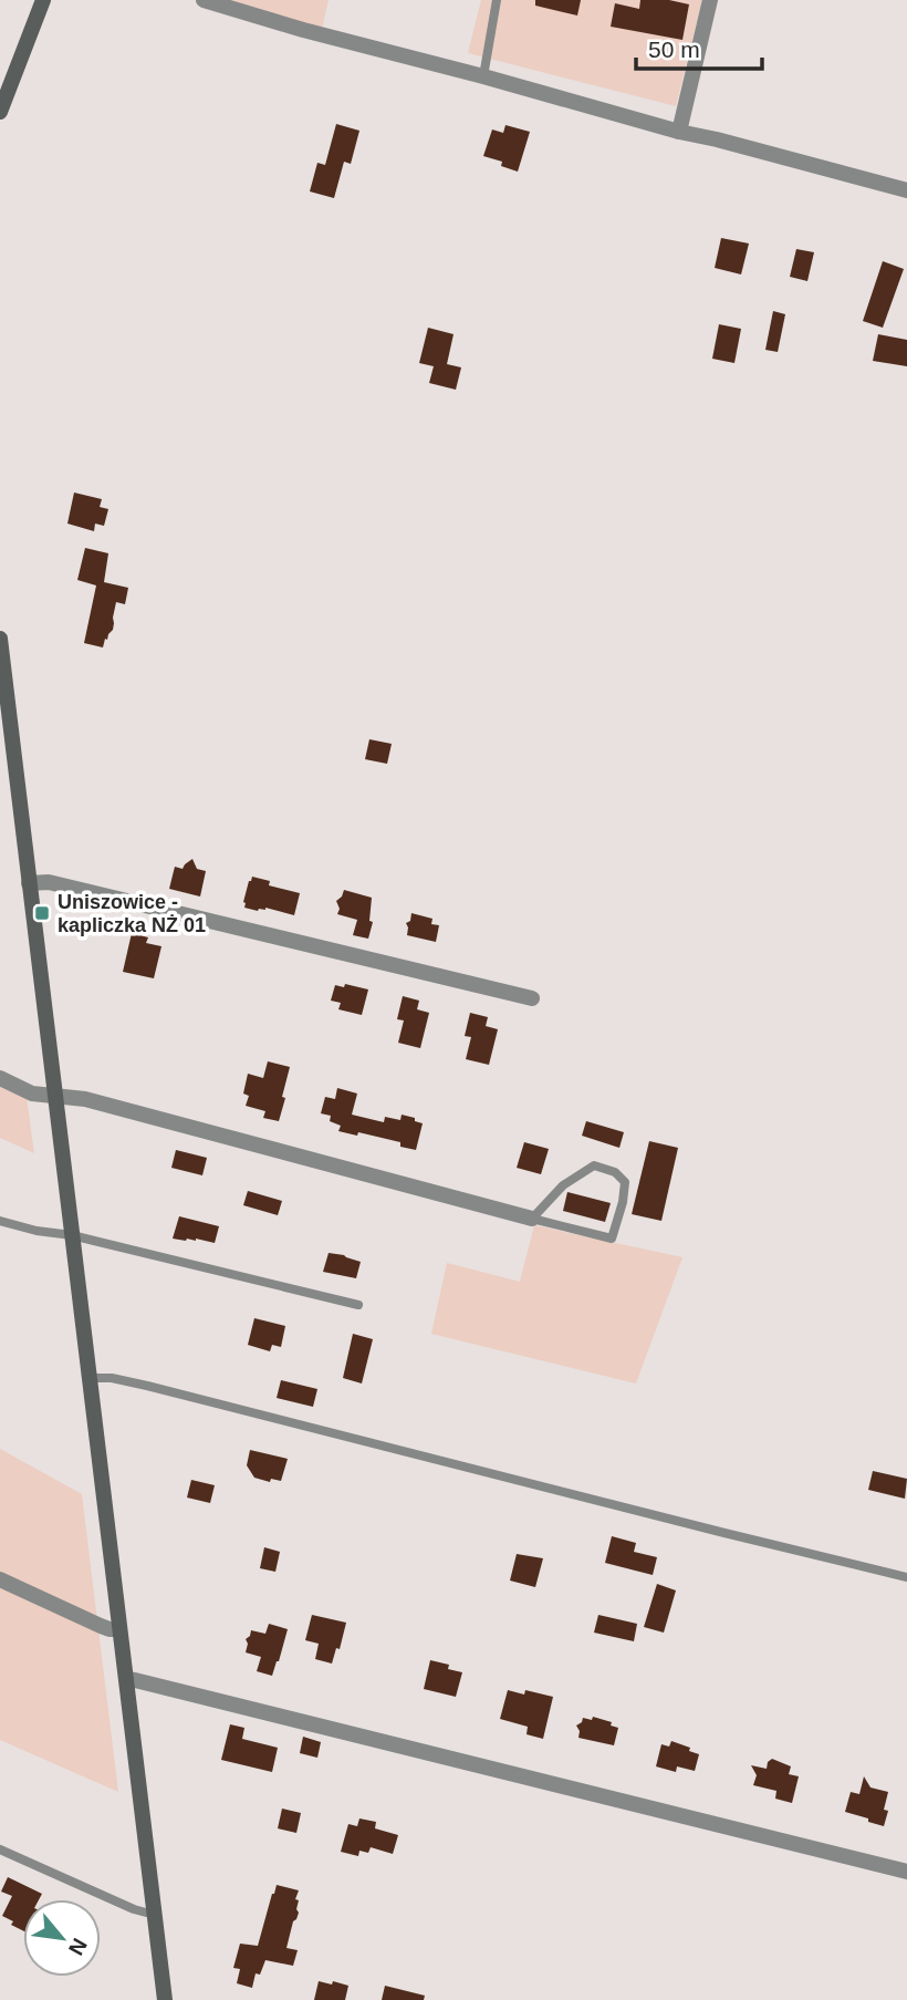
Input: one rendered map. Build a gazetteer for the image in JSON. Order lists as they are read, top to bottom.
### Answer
{
  "places": {
    "transit": ["Uniszowice - kapliczka NŻ 01"]
  },
  "scale_bar": "50 m",
  "north": "bottom right"
}
